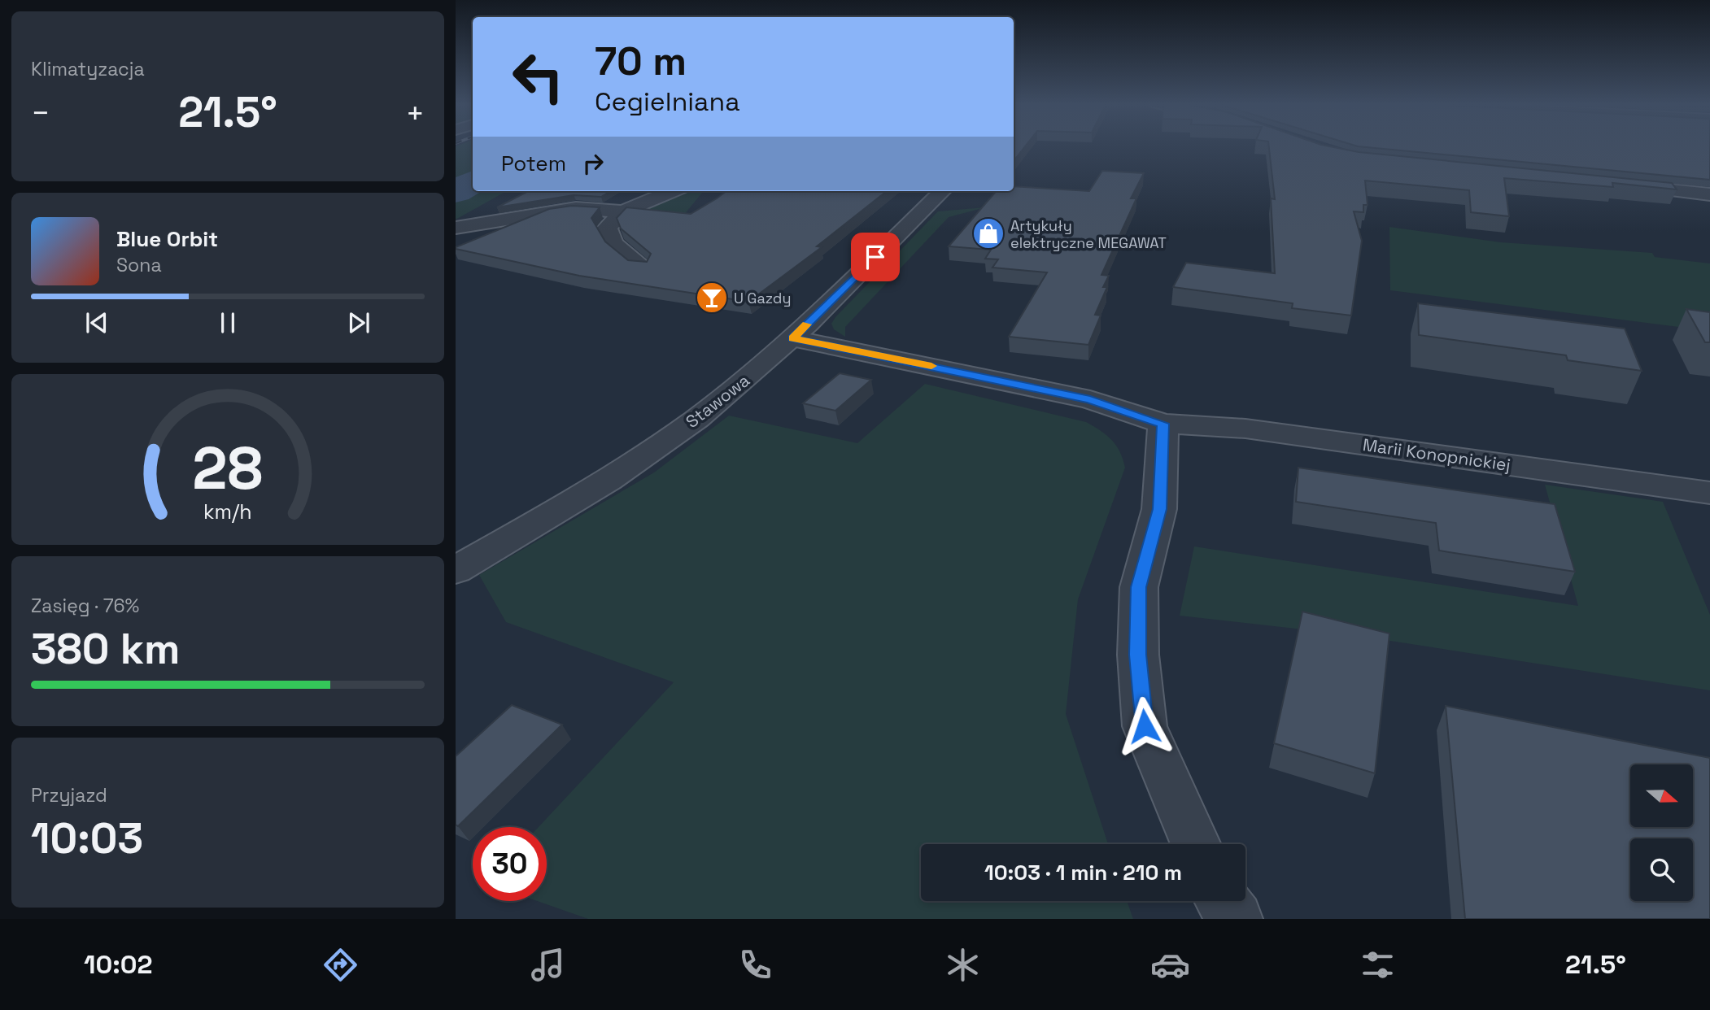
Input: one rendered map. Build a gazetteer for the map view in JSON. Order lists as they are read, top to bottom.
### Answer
{
  "streets": {
    "street": ["Stawowa", "Marii Konopnickiej"]
  },
  "crossings": [
    ["Stawowa", "Marii Konopnickiej"]
  ],
  "places": {
    "shop": ["Artykuły elektryczne MEGAWAT"],
    "bar": ["U Gazdy"]
  },
  "north": "right",
  "page": {
    "tile": [
      "Klimatyzacja",
      ["Zasięg · 76%", "380 km"],
      ["Przyjazd", "10:03"]
    ],
    "turn": ["70 m", "Cegielniana"],
    "heat": ["−", "21.5°", "+"],
    "then": "Potem",
    "song": ["Blue Orbit", "Sona"],
    "limit": "30",
    "trip": "10:03 · 1 min · 210 m",
    "tabs": ["10:02", "21.5°"],
    "gauge": ["28", "km/h"]
  }
}
